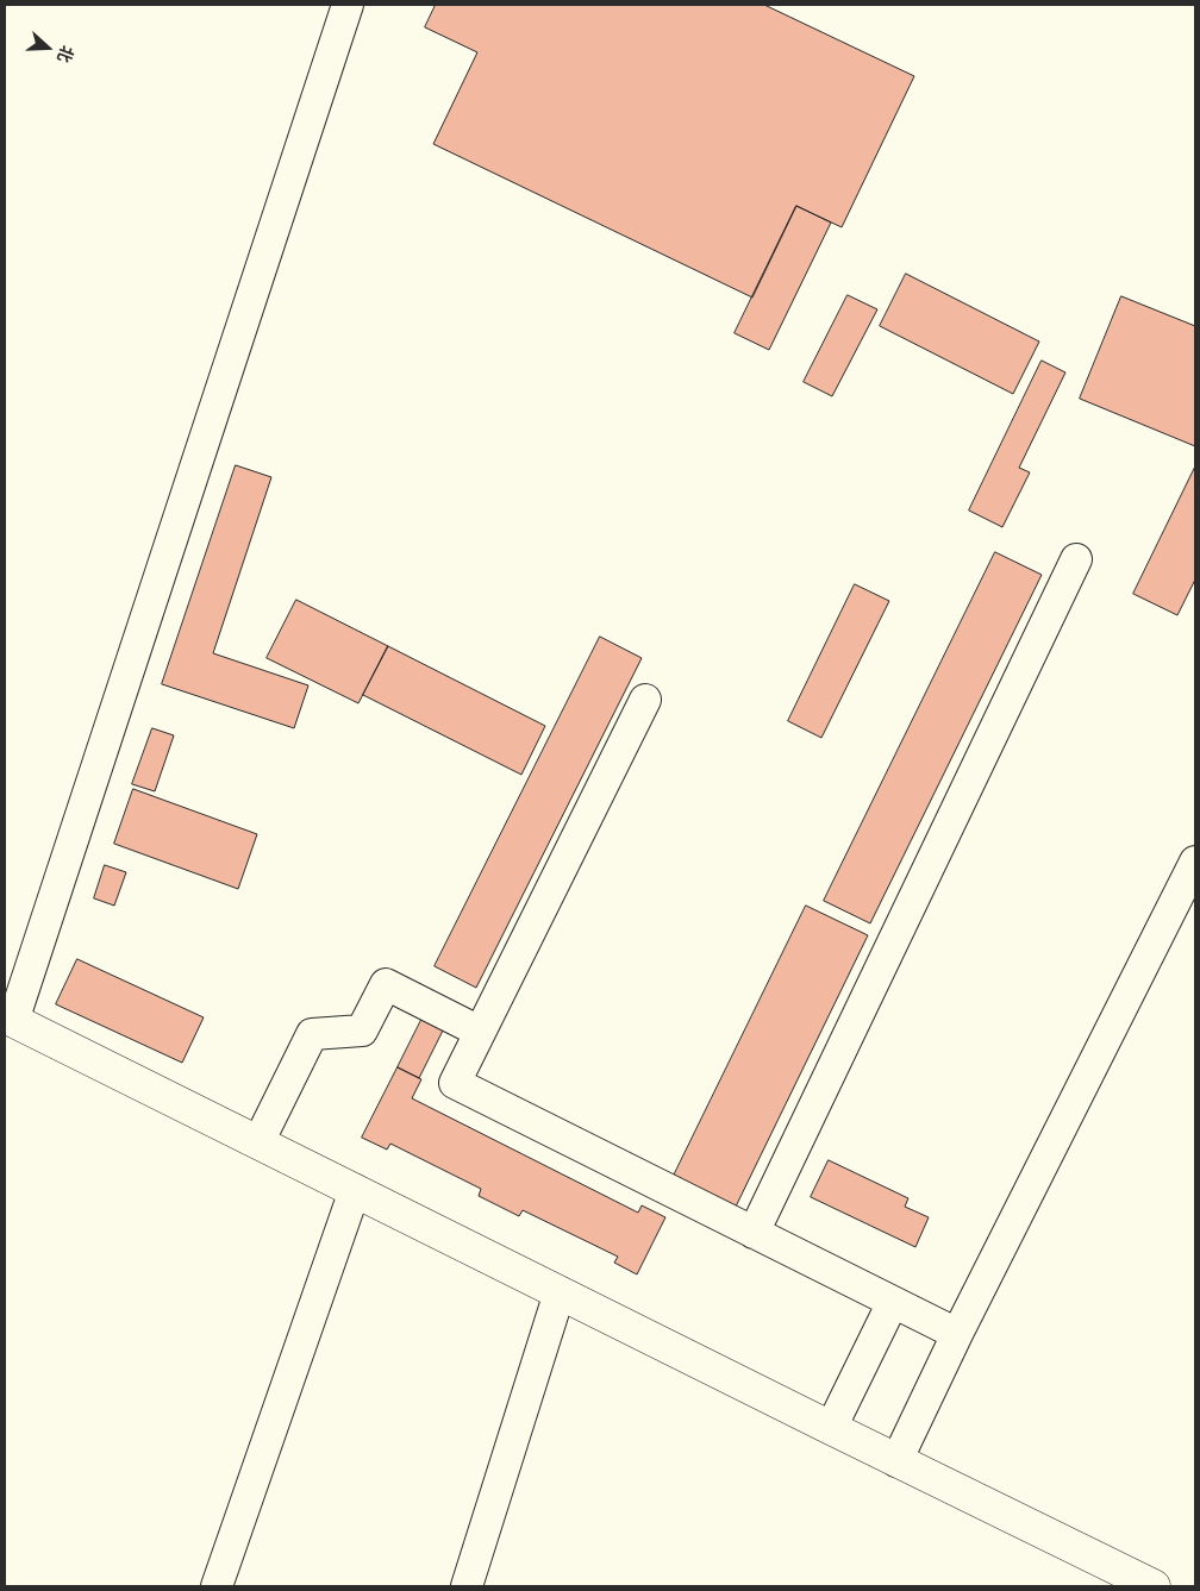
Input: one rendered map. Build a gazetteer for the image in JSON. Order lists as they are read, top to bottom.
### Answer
{
  "north": "right"
}
